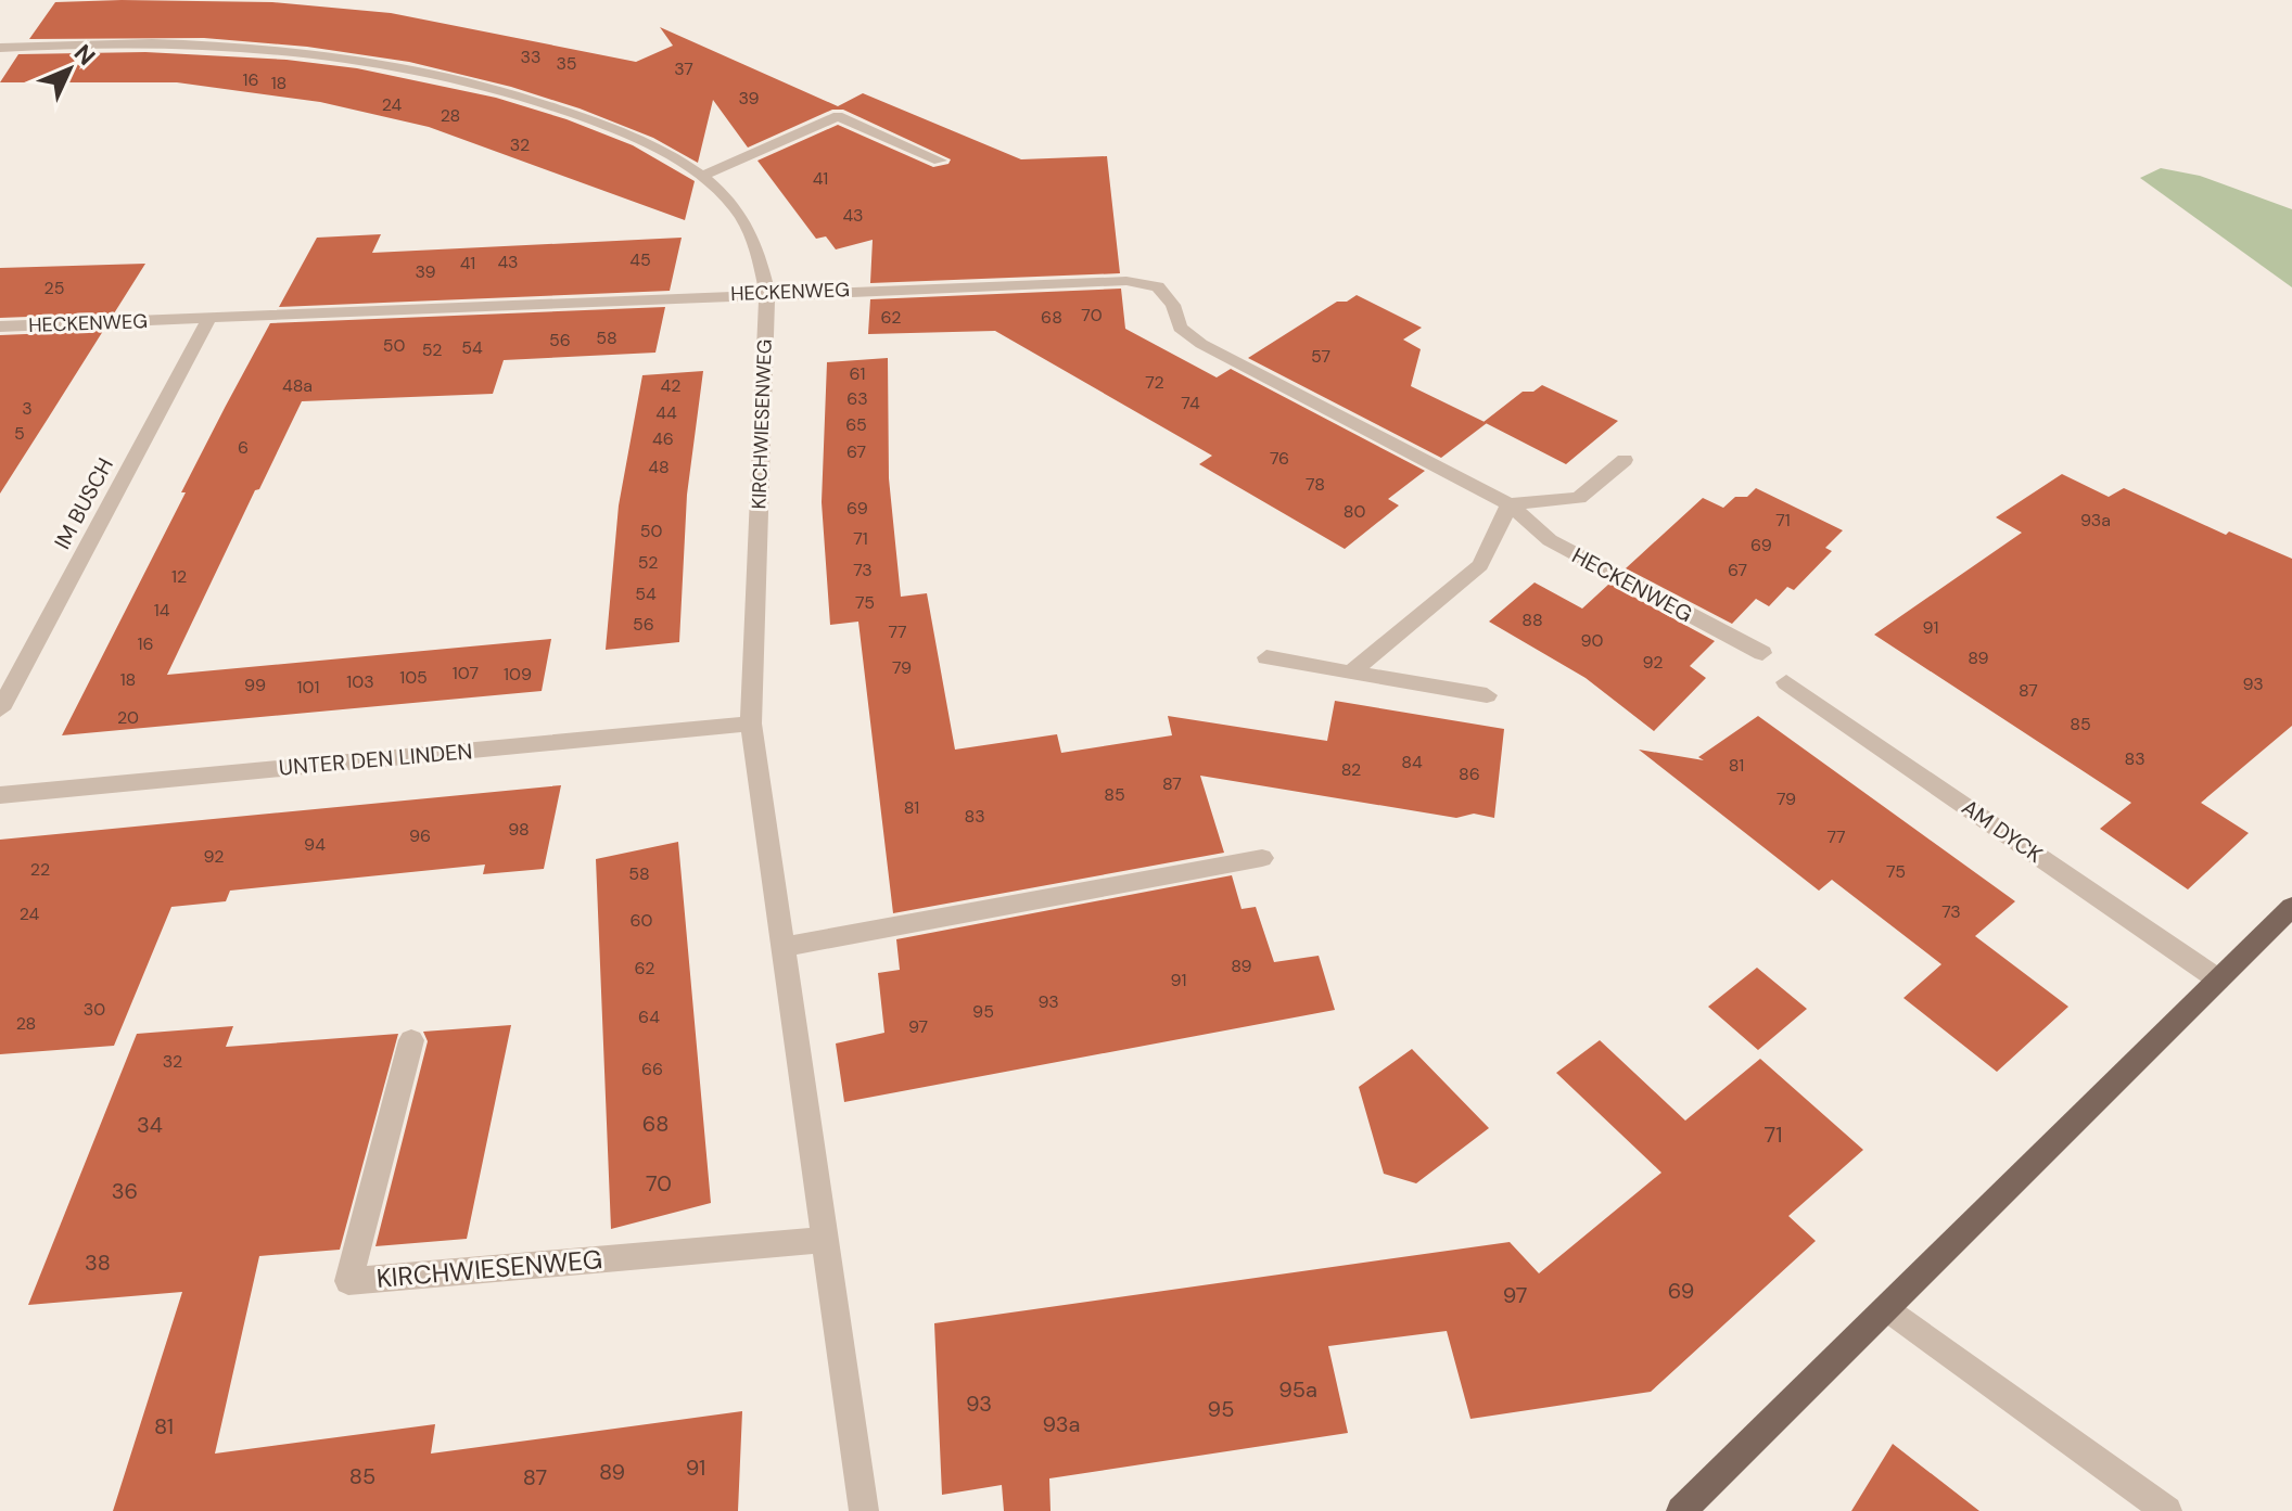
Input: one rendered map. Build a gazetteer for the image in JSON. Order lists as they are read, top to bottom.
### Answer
{
  "streets": {
    "street": [
      "HECKENWEG",
      "KIRCHWIESENWEG",
      "IM BUSCH",
      "UNTER DEN LINDEN",
      "AM DYCK"
    ]
  },
  "crossings": [
    ["HECKENWEG", "KIRCHWIESENWEG"],
    ["HECKENWEG", "IM BUSCH"],
    ["KIRCHWIESENWEG", "UNTER DEN LINDEN"]
  ],
  "house_numbers": [
    "33",
    "35",
    "37",
    "16",
    "18",
    "39",
    "24",
    "28",
    "32",
    "41",
    "43",
    "45",
    "43",
    "41",
    "39",
    "25",
    "70",
    "62",
    "68",
    "58",
    "56",
    "50",
    "54",
    "52",
    "57",
    "61",
    "72",
    "48a",
    "42",
    "63",
    "74",
    "3",
    "44",
    "65",
    "5",
    "46",
    "6",
    "67",
    "76",
    "48",
    "78",
    "69",
    "80",
    "71",
    "93a",
    "50",
    "71",
    "69",
    "52",
    "73",
    "67",
    "12",
    "54",
    "75",
    "14",
    "88",
    "56",
    "91",
    "77",
    "90",
    "16",
    "89",
    "92",
    "79",
    "107",
    "109",
    "105",
    "18",
    "103",
    "93",
    "99",
    "101",
    "87",
    "20",
    "85",
    "83",
    "84",
    "81",
    "82",
    "86",
    "87",
    "85",
    "79",
    "81",
    "83",
    "98",
    "96",
    "77",
    "94",
    "92",
    "22",
    "75",
    "58",
    "73",
    "24",
    "60",
    "89",
    "62",
    "91",
    "93",
    "30",
    "95",
    "64",
    "28",
    "97",
    "32",
    "66",
    "68",
    "34",
    "71",
    "70",
    "36",
    "38",
    "69",
    "97",
    "95a",
    "93",
    "95",
    "93a",
    "81",
    "91",
    "89",
    "85",
    "87"
  ],
  "north": "top right"
}
